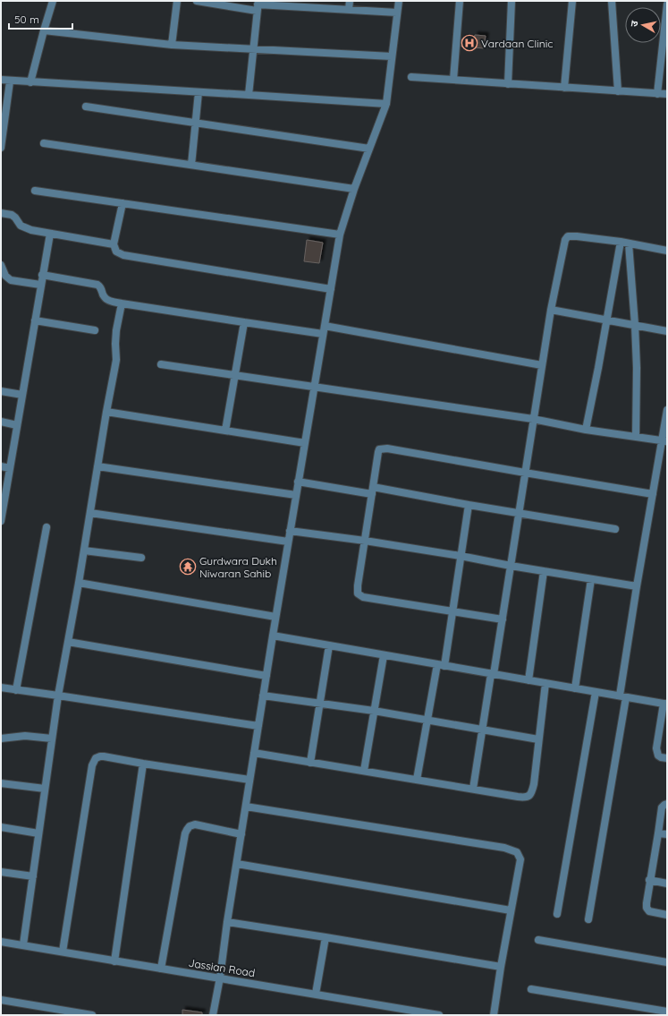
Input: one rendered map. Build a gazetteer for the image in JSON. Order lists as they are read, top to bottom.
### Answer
{
  "streets": {
    "street": ["Jassian Road"]
  },
  "places": {
    "hospital": ["Vardaan Clinic"],
    "temple": ["Gurdwara Dukh Niwaran Sahib"]
  },
  "scale_bar": "50 m",
  "north": "left"
}
